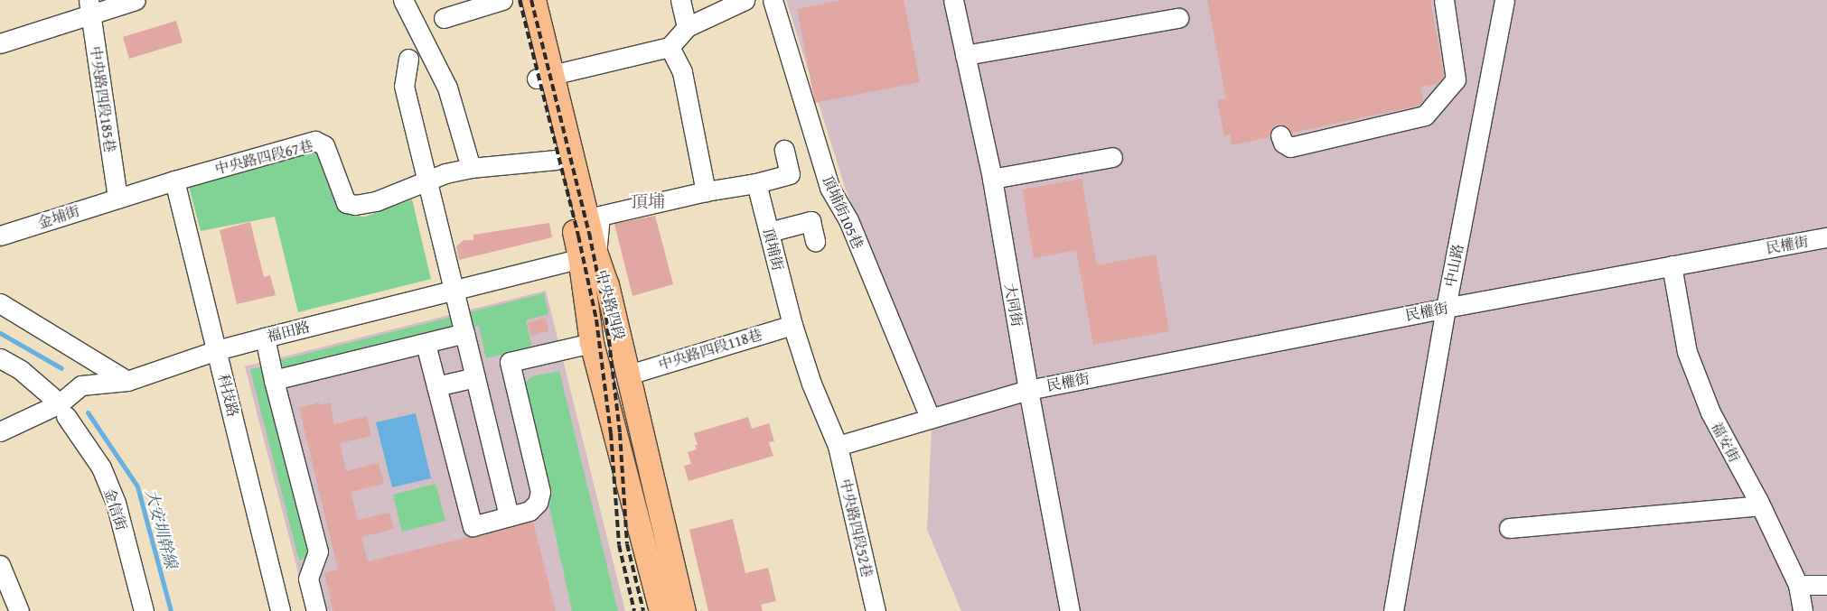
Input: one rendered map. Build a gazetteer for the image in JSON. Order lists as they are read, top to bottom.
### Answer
{
  "streets": {
    "main road": ["中央路四段"],
    "street": [
      "中央路四段185巷",
      "中央路四段67巷",
      "頂埔街105巷",
      "金埔街",
      "民權街",
      "頂埔街",
      "中山路",
      "大同街",
      "福田路",
      "中央路四段118巷",
      "科技路",
      "福安街",
      "金信街",
      "中央路四段52巷"
    ]
  },
  "crossings": [
    ["中央路四段185巷", "中央路四段67巷"],
    ["中央路四段185巷", "金埔街"],
    ["中央路四段67巷", "金埔街"],
    ["中央路四段67巷", "中央路四段"],
    ["中央路四段67巷", "科技路"],
    ["民權街", "中山路"],
    ["民權街", "大同街"],
    ["民權街", "福安街"],
    ["頂埔街", "中央路四段118巷"],
    ["頂埔街", "中央路四段52巷"],
    ["中央路四段", "福田路"],
    ["中央路四段", "中央路四段118巷"],
    ["福田路", "科技路"]
  ],
  "districts": ["頂埔"],
  "water": ["大安圳幹線"]
}
